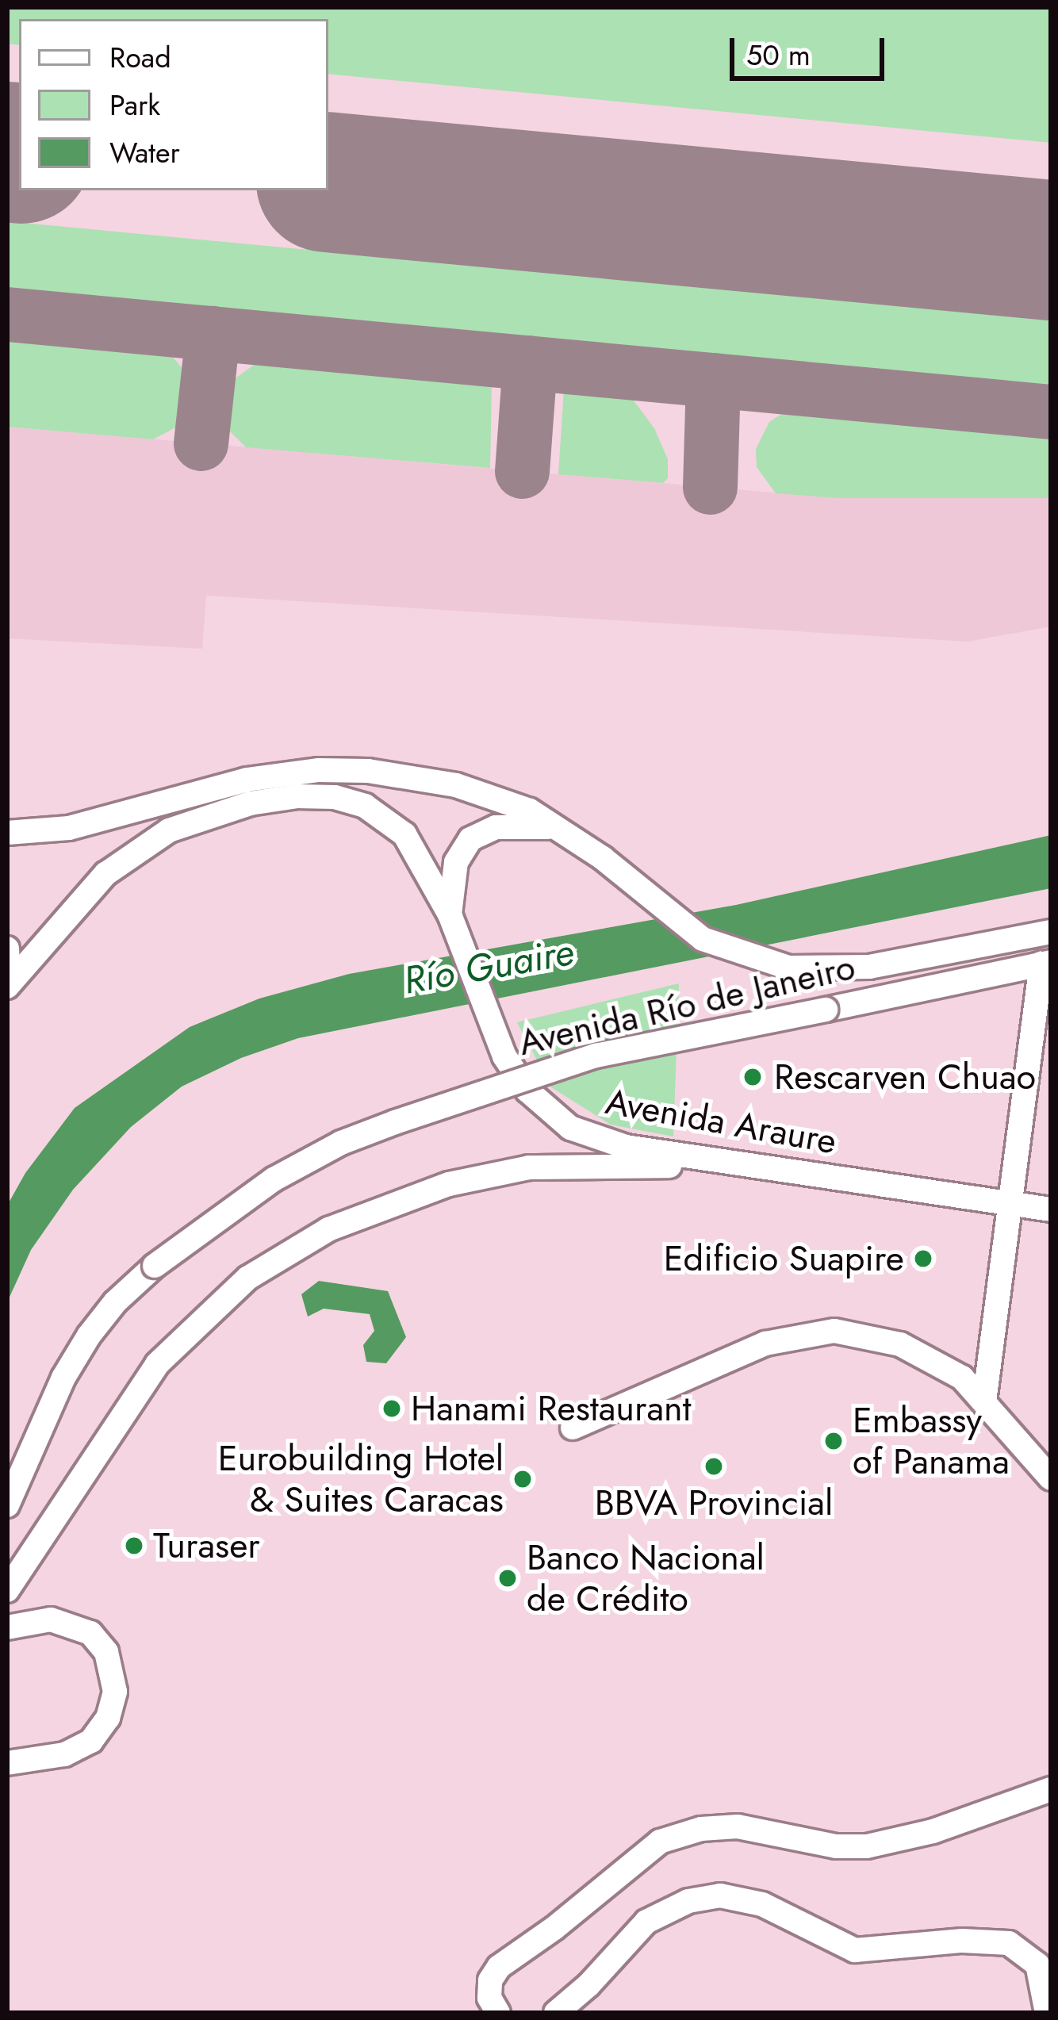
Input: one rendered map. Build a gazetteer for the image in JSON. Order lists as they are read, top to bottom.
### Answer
{
  "streets": {
    "street": ["Avenida Río de Janeiro", "Avenida Araure"]
  },
  "water": ["Río Guaire"],
  "places": [
    "Rescarven Chuao",
    "Edificio Suapire",
    "Hanami Restaurant",
    "Embassy of Panama",
    "BBVA Provincial",
    "Eurobuilding Hotel & Suites Caracas",
    "Turaser",
    "Banco Nacional de Crédito"
  ],
  "legend": ["Road", "Park", "Water"],
  "scale_bar": "50 m"
}
